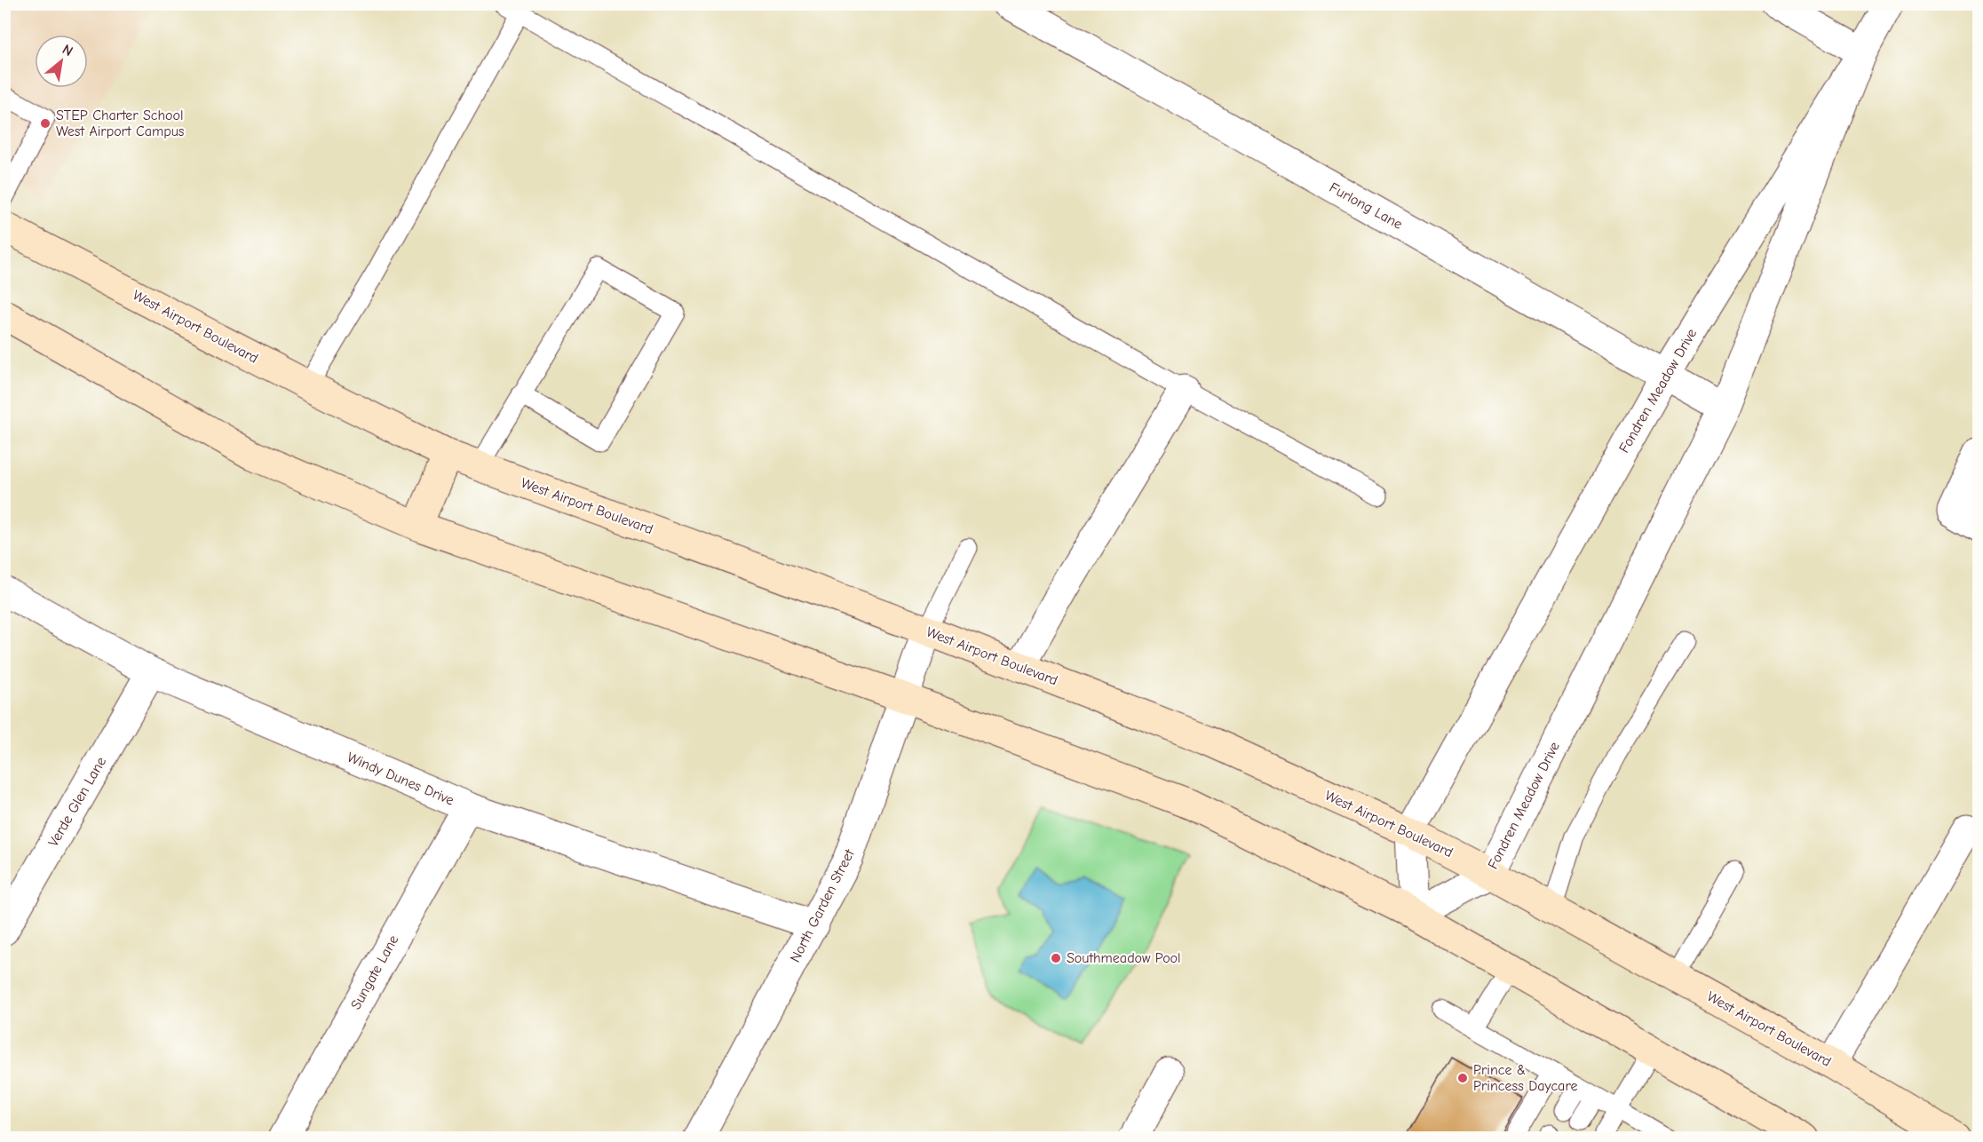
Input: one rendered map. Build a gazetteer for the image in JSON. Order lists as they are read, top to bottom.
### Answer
{
  "streets": {
    "main road": ["West Airport Boulevard"],
    "street": [
      "Furlong Lane",
      "Fondren Meadow Drive",
      "Windy Dunes Drive",
      "Verde Glen Lane",
      "North Garden Street",
      "Sungate Lane"
    ]
  },
  "crossings": [
    ["Furlong Lane", "Fondren Meadow Drive"],
    ["West Airport Boulevard", "Fondren Meadow Drive"],
    ["West Airport Boulevard", "North Garden Street"],
    ["Windy Dunes Drive", "Verde Glen Lane"],
    ["Windy Dunes Drive", "North Garden Street"],
    ["Windy Dunes Drive", "Sungate Lane"]
  ],
  "places": ["STEP Charter School West Airport Campus", "Southmeadow Pool", "Prince & Princess Daycare"],
  "north": "top right"
}
